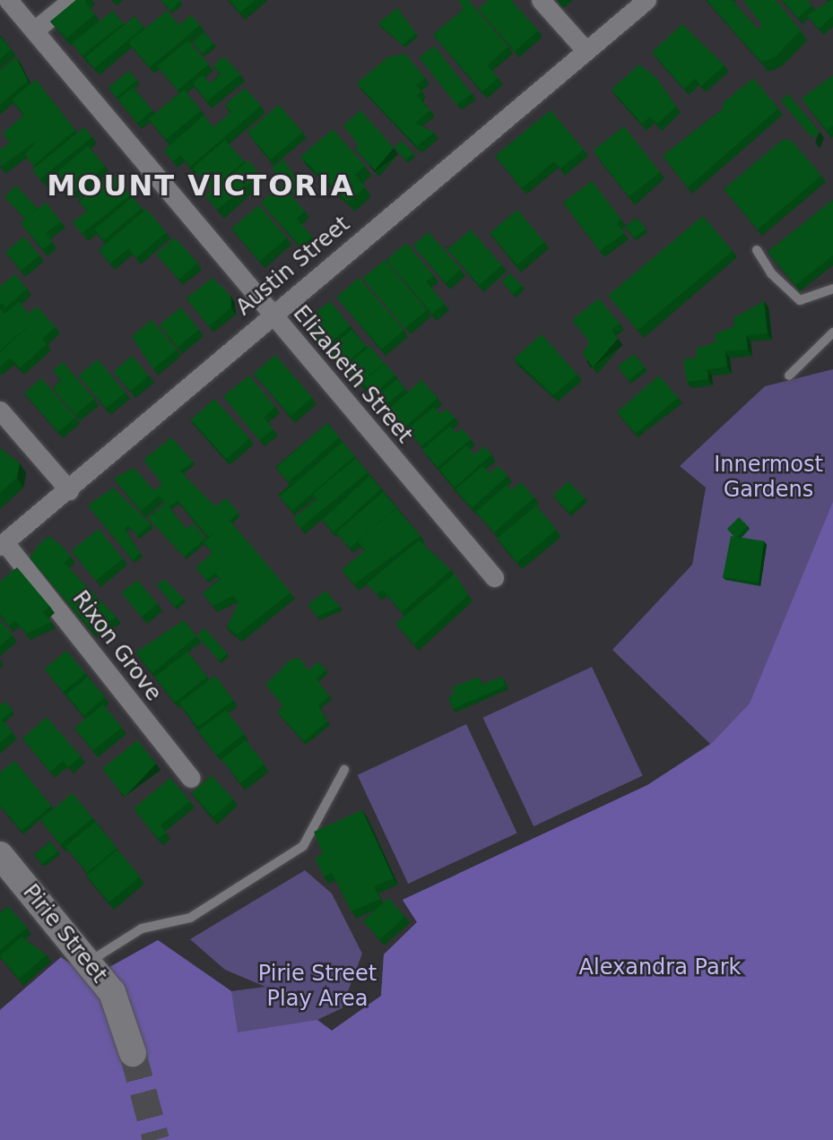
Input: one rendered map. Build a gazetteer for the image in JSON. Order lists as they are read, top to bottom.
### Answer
{
  "streets": {
    "street": [
      "Austin Street",
      "Elizabeth Street",
      "Rixon Grove",
      "Pirie Street"
    ]
  },
  "crossings": [
    ["Austin Street", "Elizabeth Street"],
    ["Austin Street", "Rixon Grove"]
  ],
  "districts": ["MOUNT VICTORIA"],
  "parks": ["Innermost Gardens", "Alexandra Park", "Pirie Street Play Area"]
}
